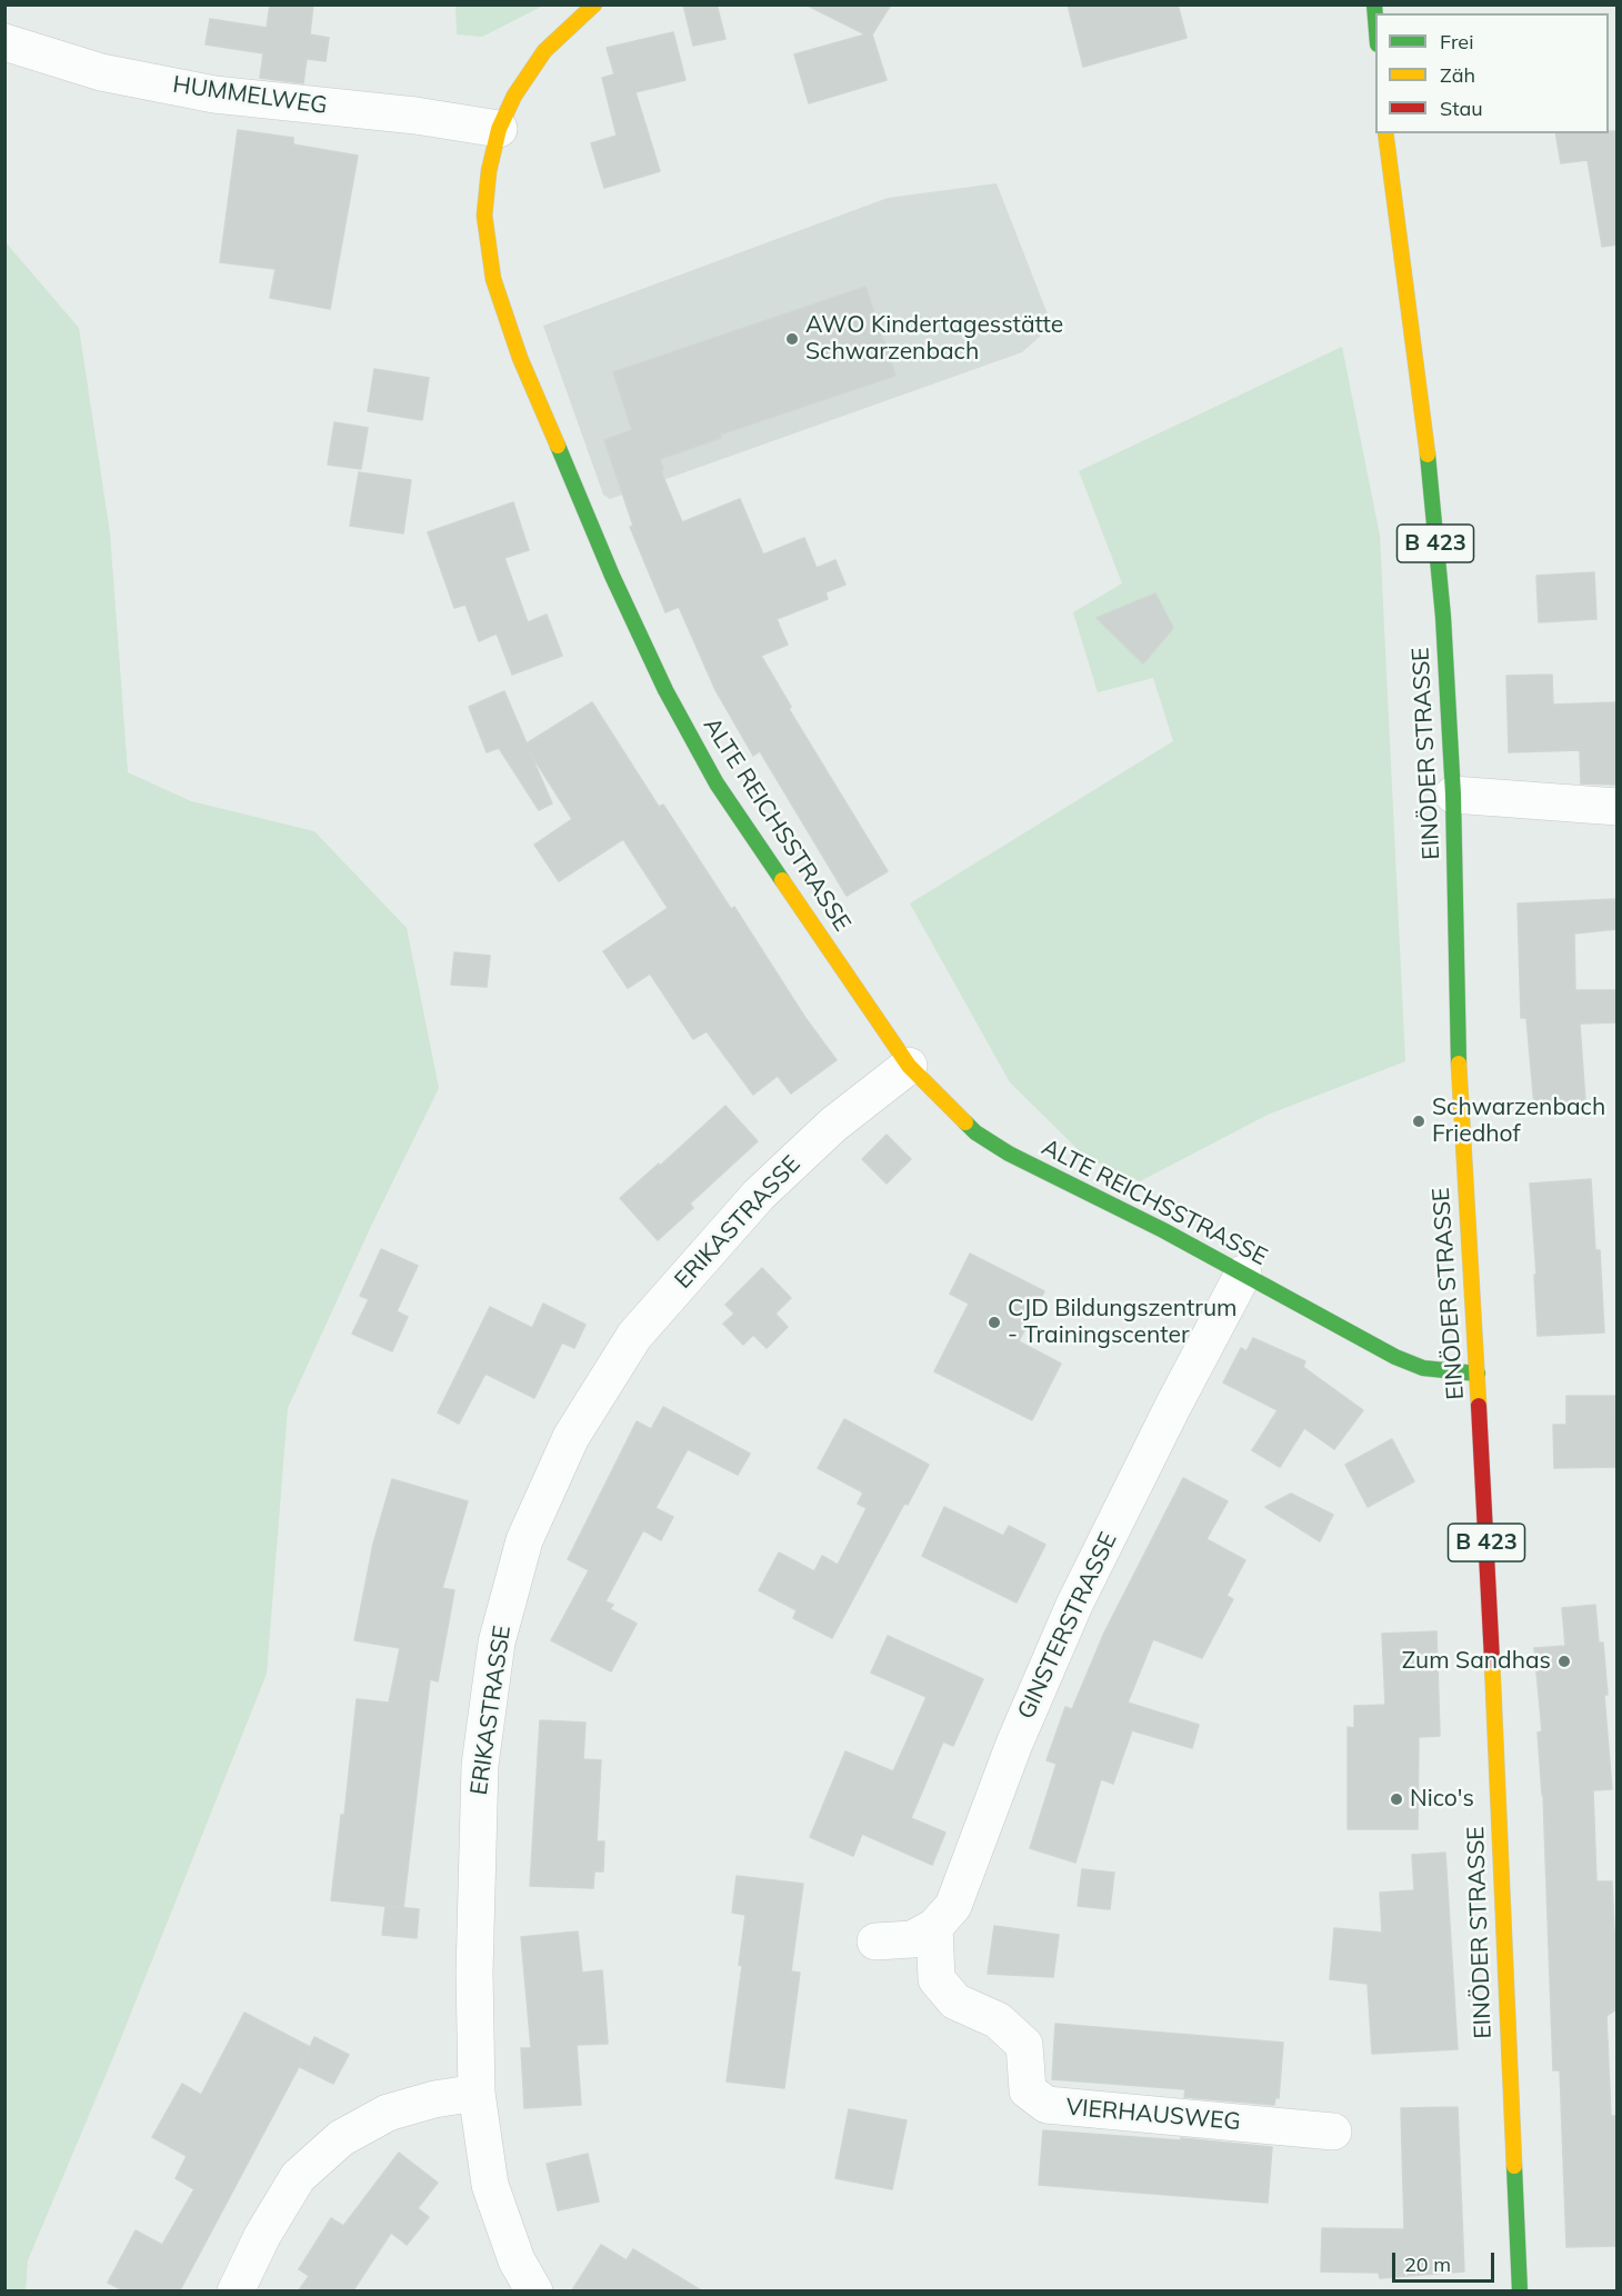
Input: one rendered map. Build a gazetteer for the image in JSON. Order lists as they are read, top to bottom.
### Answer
{
  "streets": {
    "main road": ["B 423", "EINÖDER STRASSE", "ALTE REICHSSTRASSE"],
    "street": [
      "HUMMELWEG",
      "ERIKASTRASSE",
      "GINSTERSTRASSE",
      "VIERHAUSWEG"
    ]
  },
  "crossings": [
    ["HUMMELWEG", "ALTE REICHSSTRASSE"],
    ["EINÖDER STRASSE", "ALTE REICHSSTRASSE"],
    ["ALTE REICHSSTRASSE", "ERIKASTRASSE"],
    ["ALTE REICHSSTRASSE", "GINSTERSTRASSE"],
    ["GINSTERSTRASSE", "VIERHAUSWEG"]
  ],
  "places": [
    "AWO Kindertagesstätte Schwarzenbach",
    "Schwarzenbach Friedhof",
    "CJD Bildungszentrum - Trainingscenter",
    "Zum Sandhas",
    "Nico's"
  ],
  "legend": ["Frei", "Zäh", "Stau"],
  "scale_bar": "20 m"
}
